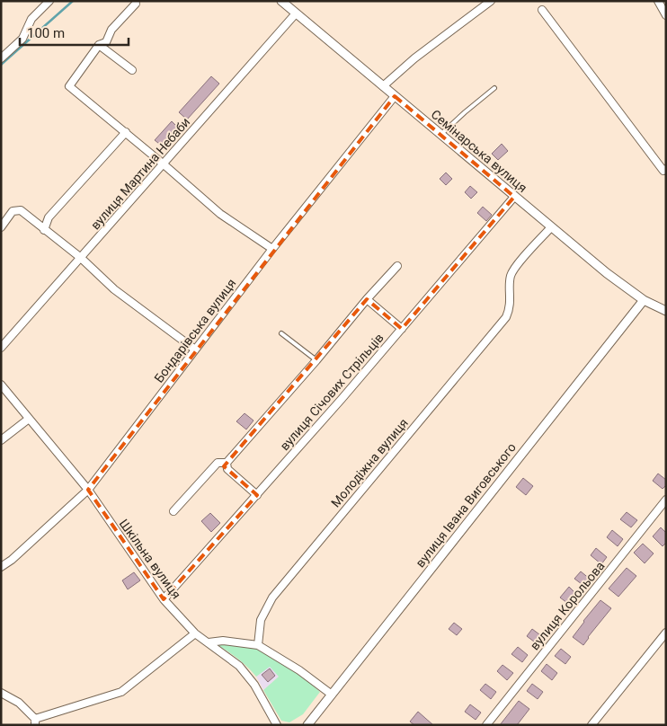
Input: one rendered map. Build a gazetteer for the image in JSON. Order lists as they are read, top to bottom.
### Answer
{
  "streets": {
    "street": [
      "Семінарська вулиця",
      "вулиця Мартина Небаби",
      "Бондарівська вулиця",
      "вулиця Січових Стрільців",
      "Молодіжна вулиця",
      "вулиця Івана Виговського",
      "Шкільна вулиця",
      "вулиця Корольова"
    ]
  },
  "crossings": [
    ["Семінарська вулиця", "вулиця Мартина Небаби"],
    ["Семінарська вулиця", "Бондарівська вулиця"],
    ["Семінарська вулиця", "вулиця Січових Стрільців"],
    ["Семінарська вулиця", "Молодіжна вулиця"],
    ["Семінарська вулиця", "вулиця Івана Виговського"],
    ["Бондарівська вулиця", "Шкільна вулиця"],
    ["вулиця Січових Стрільців", "Шкільна вулиця"]
  ],
  "scale_bar": "100 m"
}
